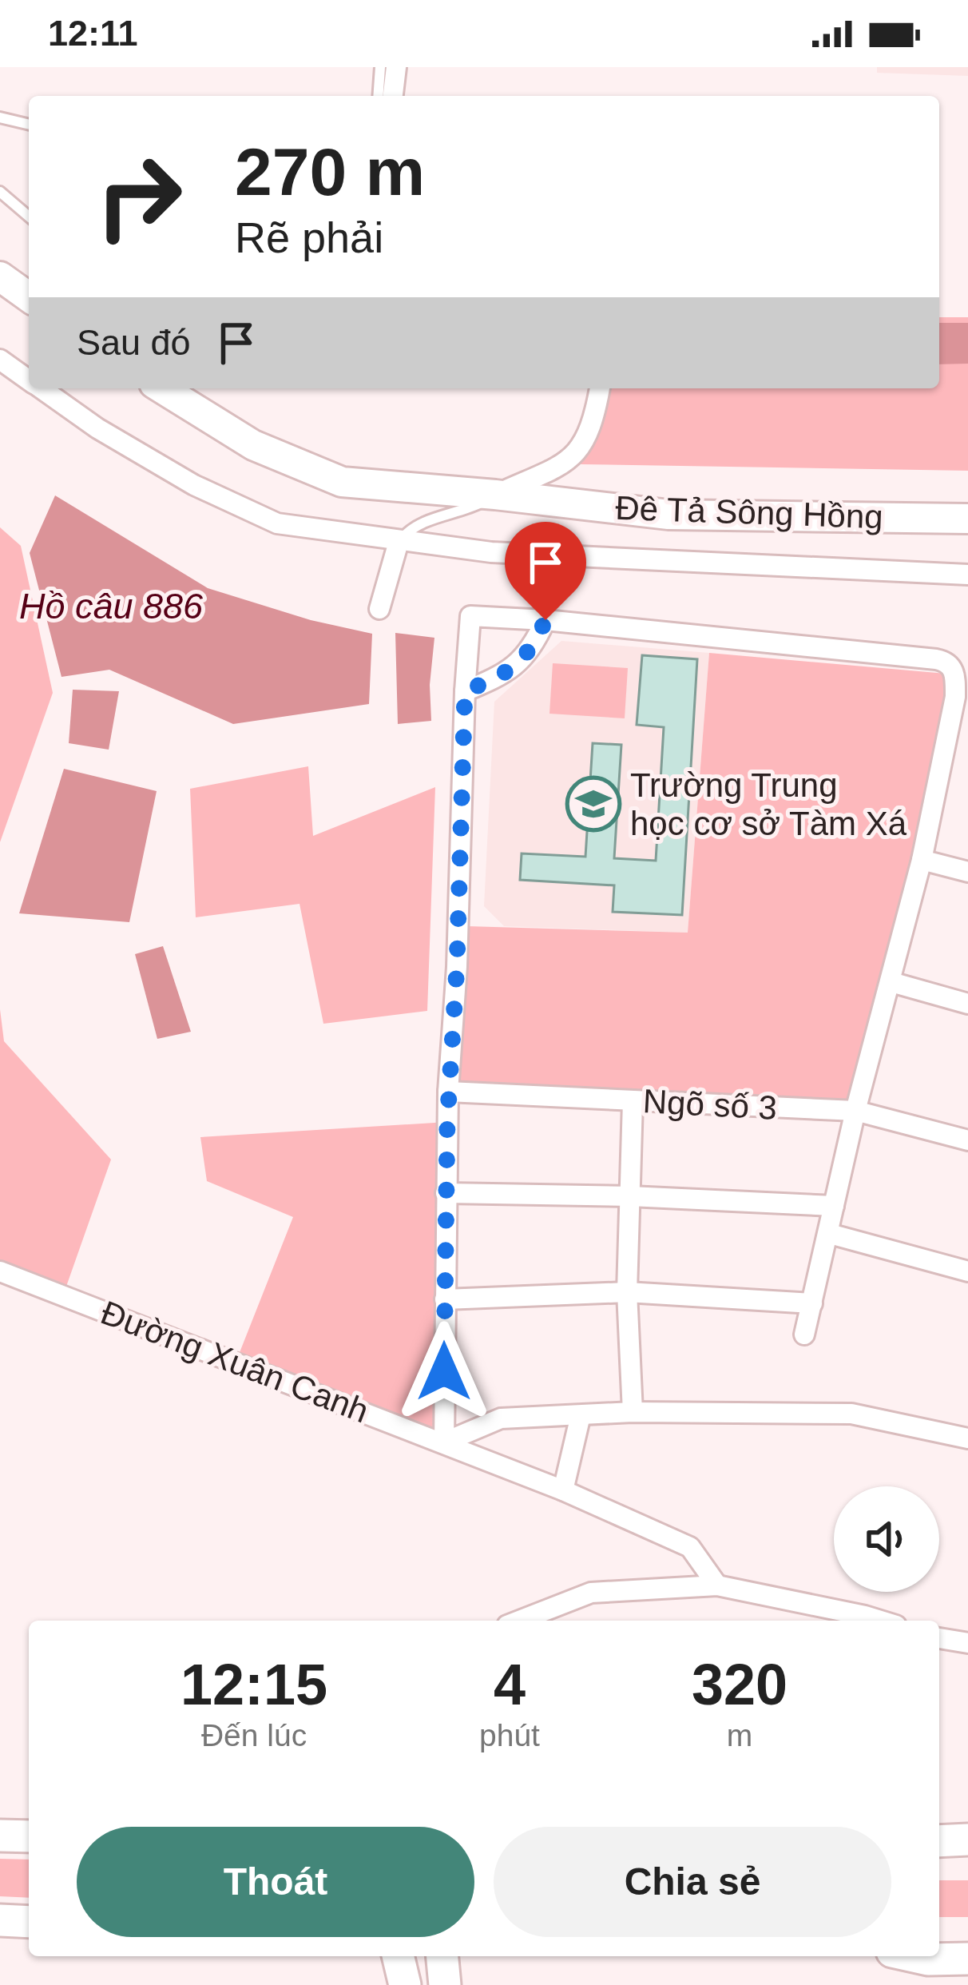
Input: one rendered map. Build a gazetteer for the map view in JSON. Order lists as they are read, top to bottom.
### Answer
{
  "streets": {
    "main road": ["Đê Tả Sông Hồng"],
    "street": ["Ngõ số 3", "Đường Xuân Canh"]
  },
  "water": ["Hồ câu 886"],
  "places": {
    "school or university": ["Trường Trung học cơ sở Tàm Xá"]
  },
  "page": {
    "status": "12:11",
    "turn": ["270 m", "Rẽ phải"],
    "then": "Sau đó",
    "eta": [
      "12:15",
      "Đến lúc",
      "4",
      "phút",
      "320",
      "m"
    ],
    "buttons": ["Thoát", "Chia sẻ"]
  }
}
